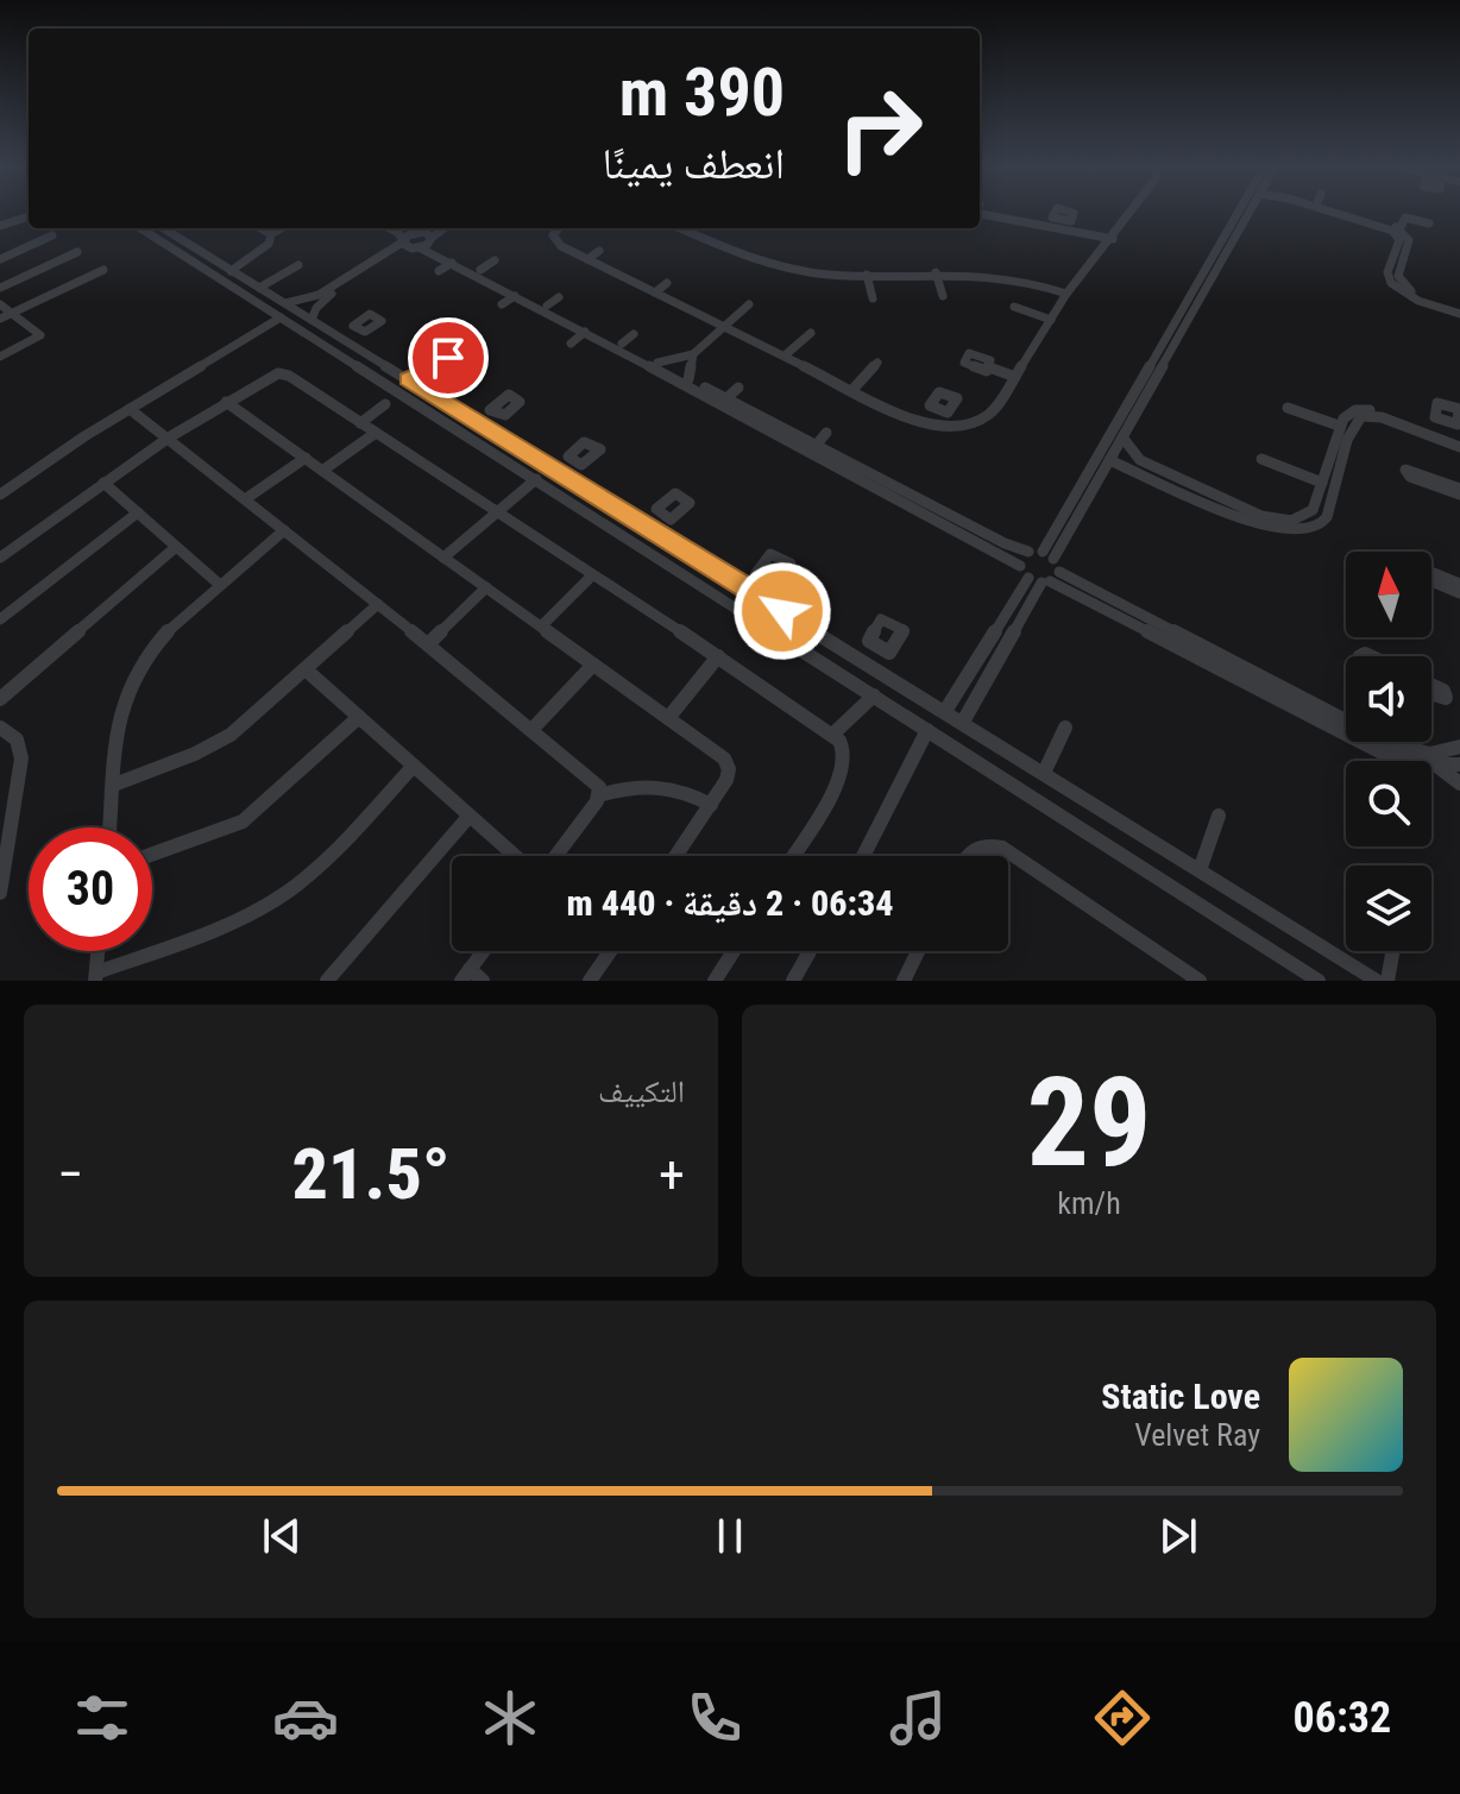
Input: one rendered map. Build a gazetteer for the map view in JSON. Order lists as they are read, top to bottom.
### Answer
{
  "north": "top",
  "page": {
    "turn": ["390 m", "انعطف يمينًا"],
    "limit": "30",
    "trip": "06:34 · 2 دقيقة · 440 m",
    "tile": [
      ["29", "km/h"],
      "التكييف"
    ],
    "heat": ["−", "21.5°", "+"],
    "song": ["Static Love", "Velvet Ray"],
    "tabs": "06:32"
  }
}
